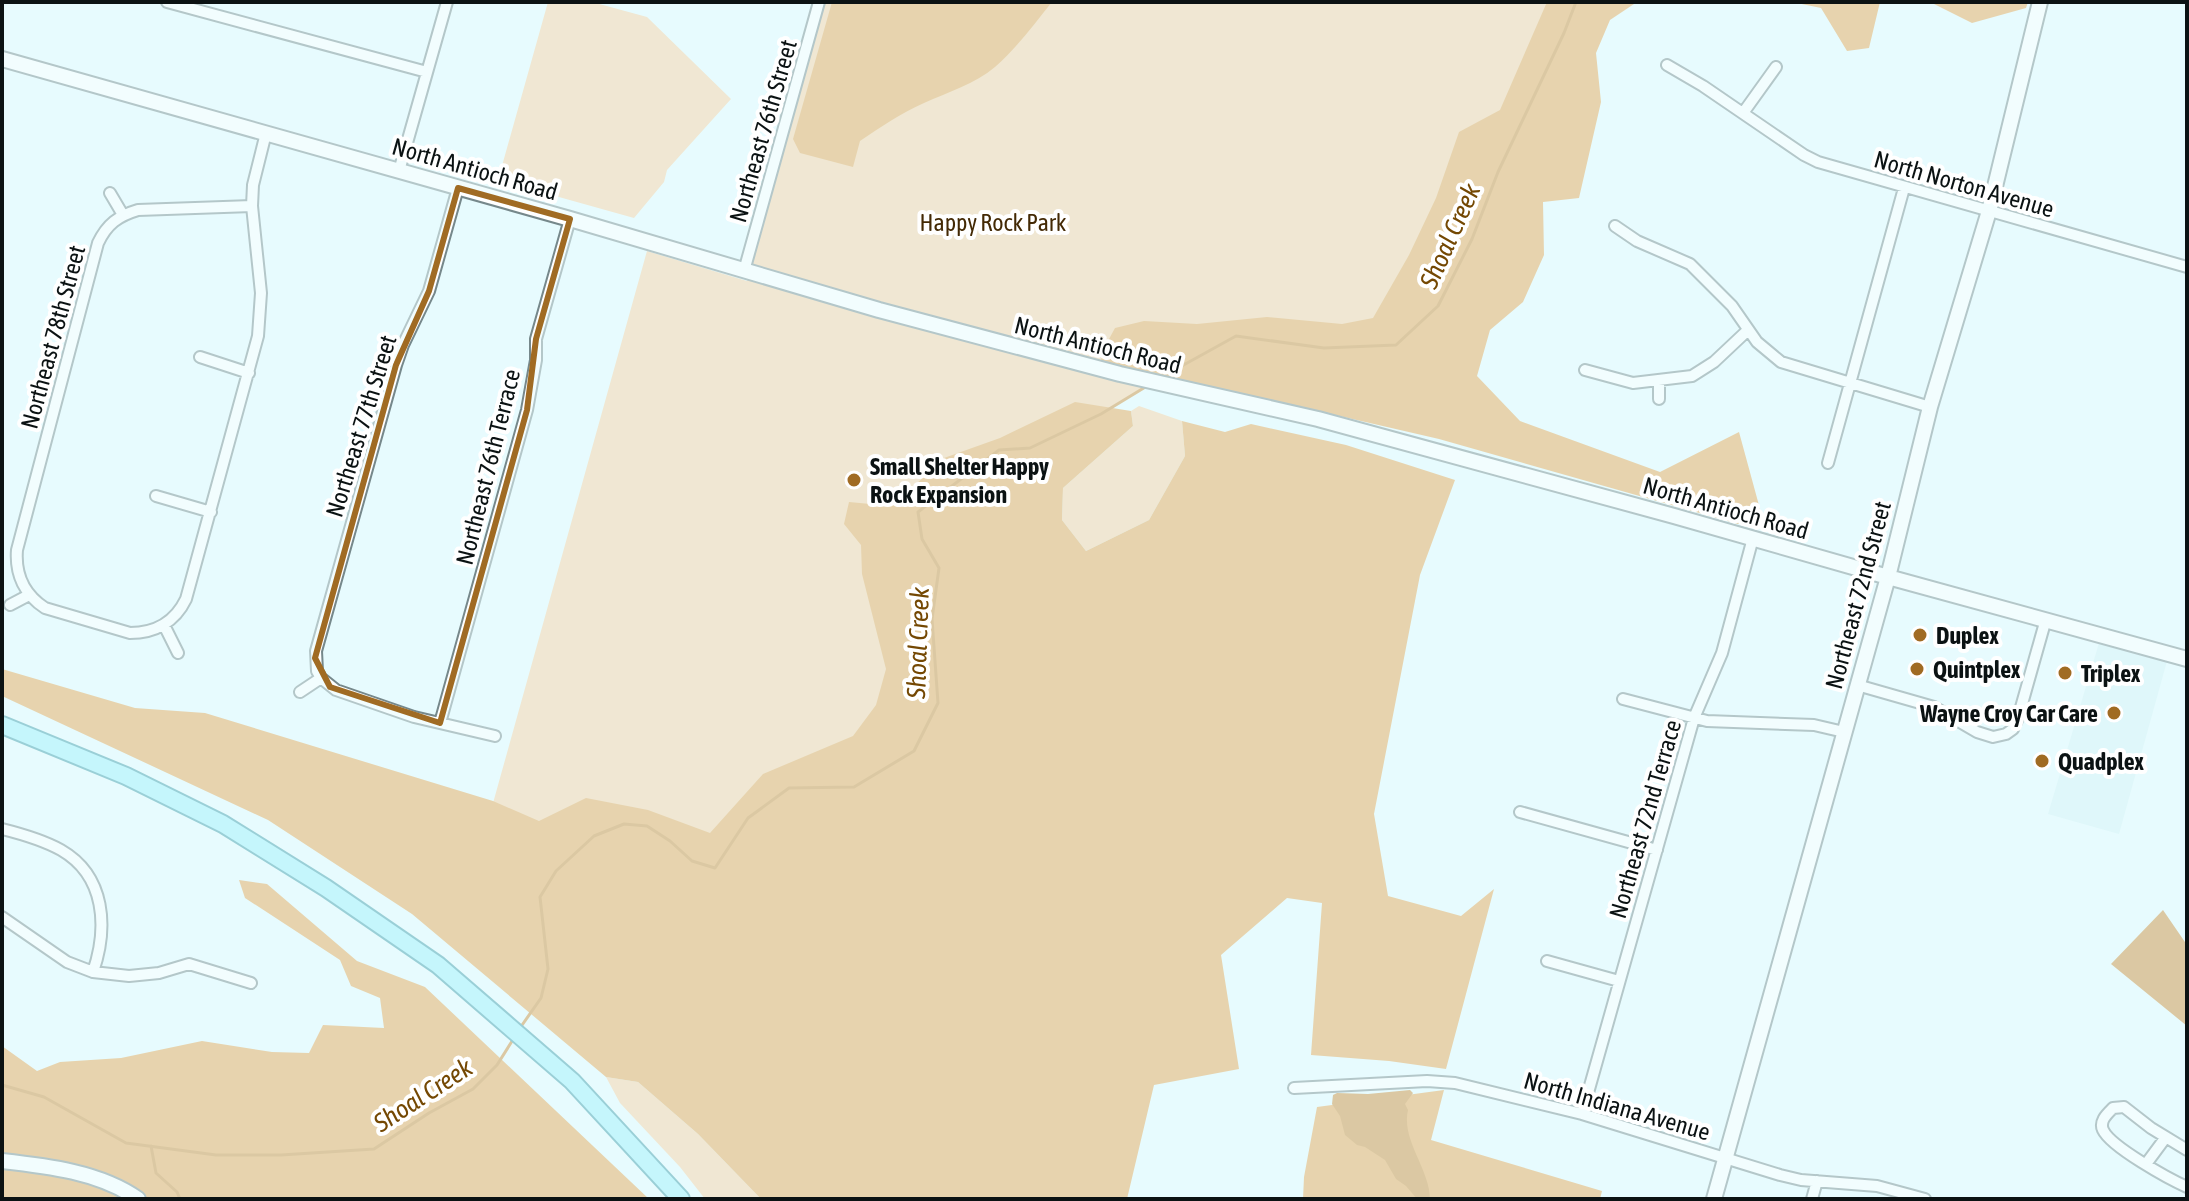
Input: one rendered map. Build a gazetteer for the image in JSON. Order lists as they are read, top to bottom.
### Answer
{
  "streets": {
    "street": [
      "Northeast 76th Street",
      "North Antioch Road",
      "North Norton Avenue",
      "Northeast 78th Street",
      "Northeast 77th Street",
      "Northeast 76th Terrace",
      "Northeast 72nd Street",
      "Northeast 72nd Terrace",
      "North Indiana Avenue"
    ]
  },
  "crossings": [
    ["Northeast 76th Street", "North Antioch Road"],
    ["North Antioch Road", "Northeast 77th Street"],
    ["North Antioch Road", "Northeast 76th Terrace"],
    ["North Antioch Road", "Northeast 72nd Street"],
    ["North Antioch Road", "Northeast 72nd Terrace"],
    ["North Norton Avenue", "Northeast 72nd Street"],
    ["Northeast 72nd Street", "North Indiana Avenue"],
    ["Northeast 72nd Terrace", "North Indiana Avenue"]
  ],
  "water": ["Shoal Creek"],
  "parks": ["Happy Rock Park"],
  "places": [
    "Small Shelter Happy Rock Expansion",
    "Duplex",
    "Quintplex",
    "Triplex",
    "Wayne Croy Car Care",
    "Quadplex"
  ]
}
